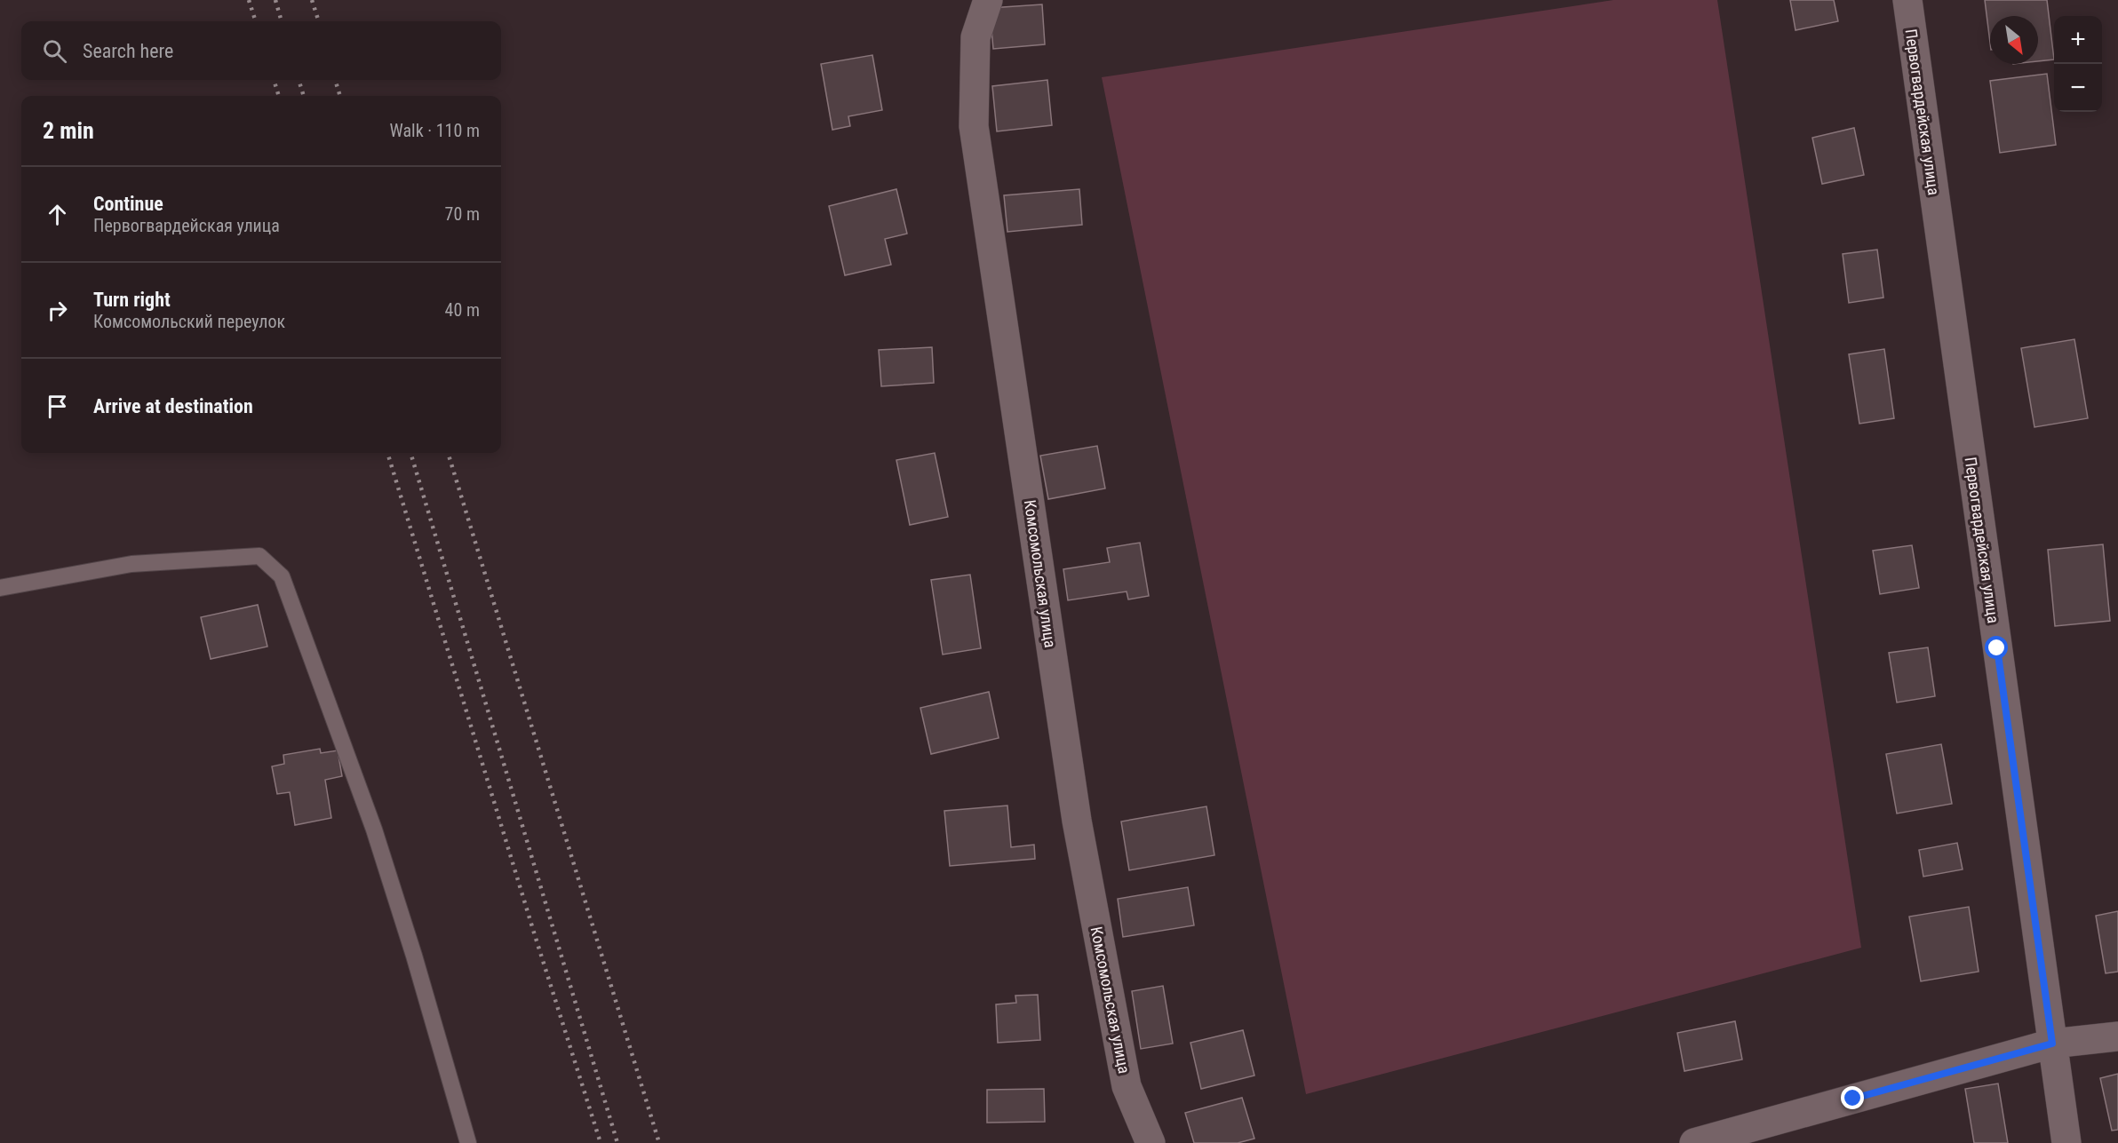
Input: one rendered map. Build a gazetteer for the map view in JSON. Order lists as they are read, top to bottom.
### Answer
{
  "streets": {
    "street": ["Первогвардейская улица", "Комсомольская улица"]
  },
  "north": "bottom right",
  "page": {
    "map_buttons": ["+", "−"],
    "search": "Search here",
    "heading": ["2 min", "Walk · 110 m"],
    "list": [
      ["Continue", "Первогвардейская улица", "70 m"],
      ["Turn right", "Комсомольский переулок", "40 m"],
      "Arrive at destination"
    ]
  }
}
